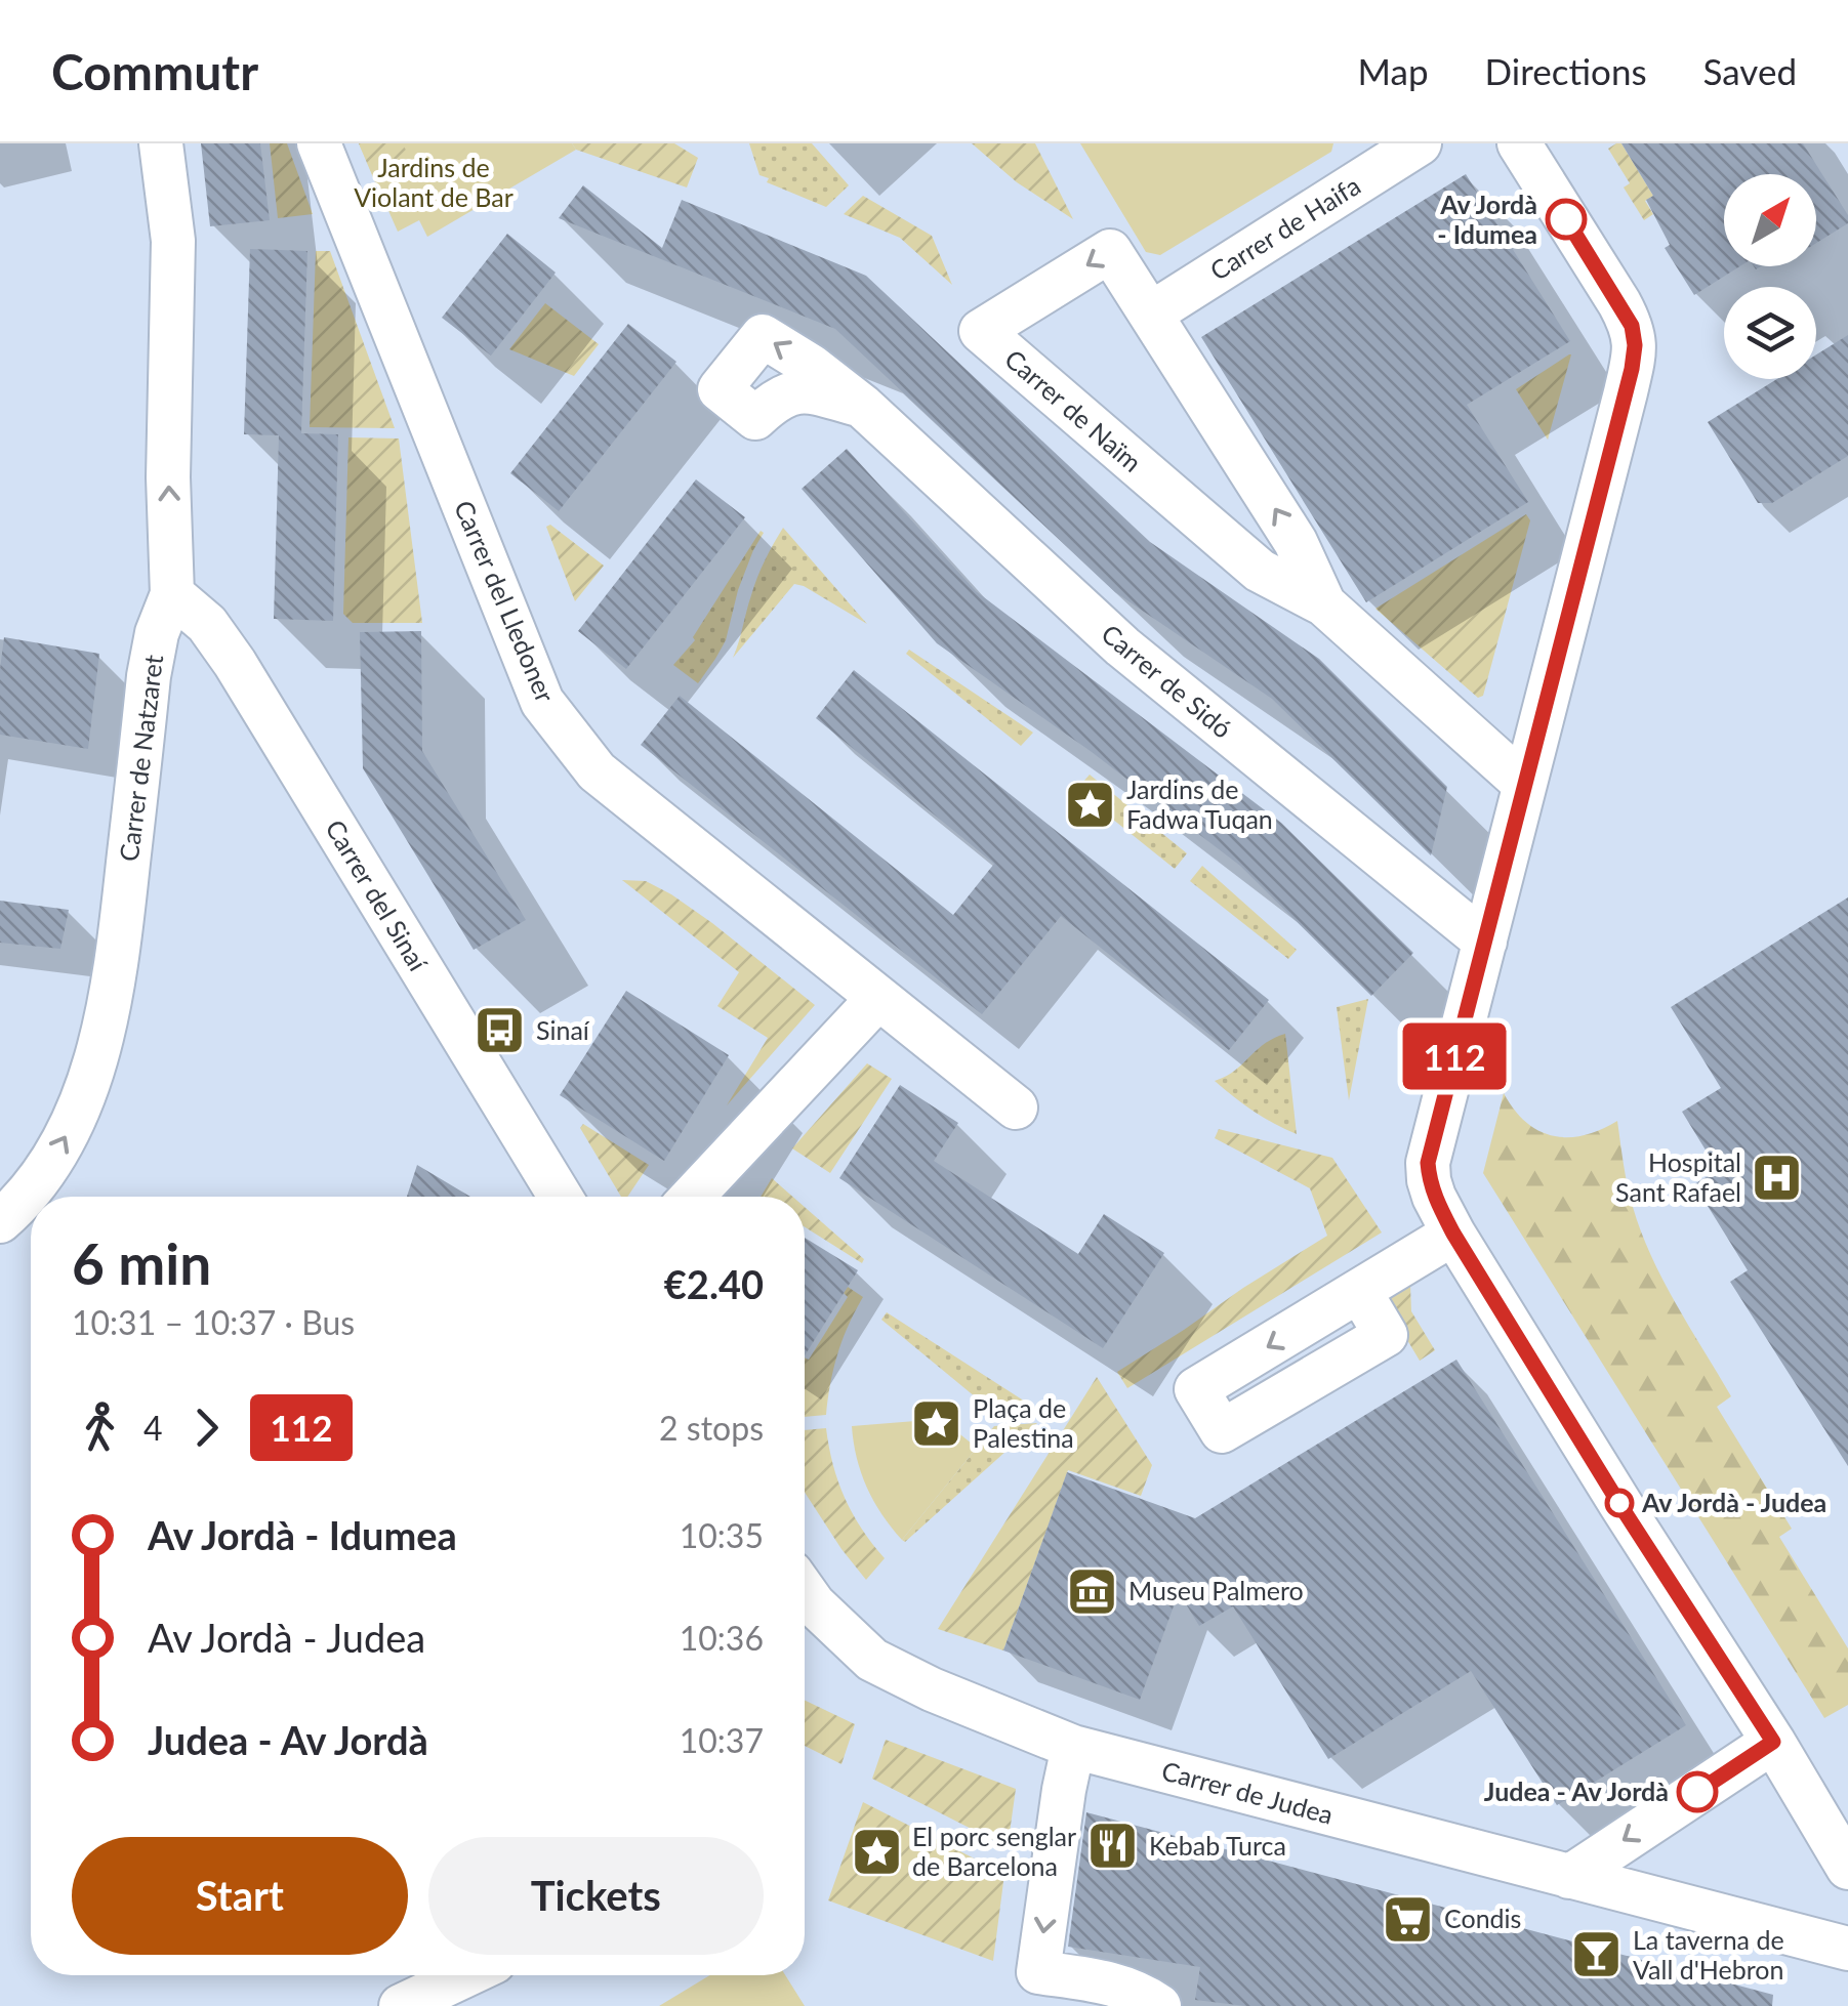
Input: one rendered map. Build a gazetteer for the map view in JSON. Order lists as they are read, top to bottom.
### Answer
{
  "streets": {
    "street": [
      "Carrer de Haifa",
      "Carrer de Naïm",
      "Carrer del Lledoner",
      "Carrer de Sidó",
      "Carrer de Natzaret",
      "Carrer del Sinaí",
      "Carrer de Judea"
    ]
  },
  "crossings": [
    ["Carrer de Haifa", "Carrer de Naïm"],
    ["Carrer de Natzaret", "Carrer del Sinaí"]
  ],
  "one_way": ["Carrer de Natzaret"],
  "parks": ["Jardins de Violant de Bar"],
  "places": {
    "other": ["Av Jordà - Idumea", "Av Jordà - Judea", "Judea - Av Jordà"],
    "place": ["Jardins de Fadwa Tuqan", "Plaça de Palestina", "El porc senglar de Barcelona"],
    "bus stop": ["Sinaí"],
    "hospital": ["Hospital Sant Rafael"],
    "museum": ["Museu Palmero"],
    "restaurant": ["Kebab Turca"],
    "supermarket": ["Condis"],
    "bar": ["La taverna de Vall d'Hebron"]
  },
  "lines": ["bus line 112"],
  "north": "top right",
  "page": {
    "header": "Commutr",
    "nav": ["Map", "Directions", "Saved"],
    "on_map": "112",
    "heading": ["6 min", "10:31 – 10:37 · Bus", "€2.40"],
    "legs": ["4", "112", "2 stops"],
    "list": [
      {
        "name": "Av Jordà - Idumea",
        "value": "10:35"
      },
      {
        "name": "Av Jordà - Judea",
        "value": "10:36"
      },
      {
        "name": "Judea - Av Jordà",
        "value": "10:37"
      }
    ],
    "buttons": ["Start", "Tickets"]
  }
}
